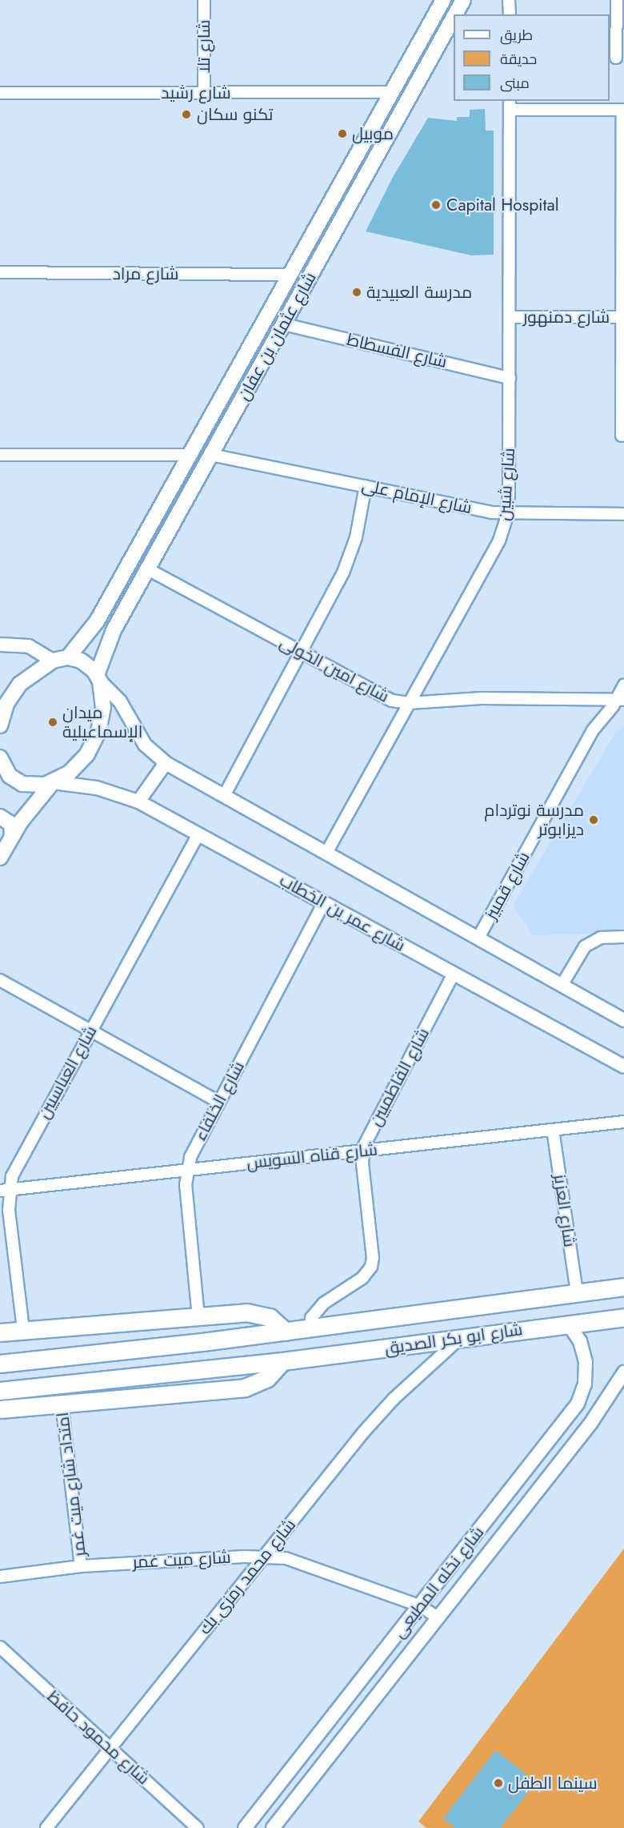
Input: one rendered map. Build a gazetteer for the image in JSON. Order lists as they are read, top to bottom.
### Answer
{
  "streets": {
    "main road": ["شارع عثمان بن عفان", "شارع ابو بكر الصديق"],
    "street": [
      "شارع تلا",
      "شارع رشيد",
      "شارع مراد",
      "شارع دمنهور",
      "شارع الفسطاط",
      "شارع شبين",
      "شارع الإمام على",
      "شارع امين الخولى",
      "شارع قمبيز",
      "شارع عمر بن الخطاب",
      "شارع العباسيين",
      "شارع الفاطميين",
      "شارع الخلفاء",
      "شارع قناه السويس",
      "شارع العزيز",
      "امتداد شارع ميت غمر",
      "شارع ميت غمر",
      "شارع محمد رمزى بك",
      "شارع نخله المطيعى",
      "شارع محمود حافظ"
    ]
  },
  "crossings": [
    ["شارع تلا", "شارع رشيد"],
    ["شارع رشيد", "شارع عثمان بن عفان"],
    ["شارع مراد", "شارع عثمان بن عفان"],
    ["شارع دمنهور", "شارع شبين"],
    ["شارع عثمان بن عفان", "شارع الفسطاط"],
    ["شارع عثمان بن عفان", "شارع الإمام على"],
    ["شارع عثمان بن عفان", "شارع امين الخولى"],
    ["شارع الفسطاط", "شارع شبين"],
    ["شارع شبين", "شارع الإمام على"],
    ["شارع شبين", "شارع امين الخولى"],
    ["شارع امين الخولى", "شارع قمبيز"],
    ["شارع عمر بن الخطاب", "شارع العباسيين"],
    ["شارع عمر بن الخطاب", "شارع الفاطميين"],
    ["شارع عمر بن الخطاب", "شارع الخلفاء"],
    ["شارع العباسيين", "شارع قناه السويس"],
    ["شارع الفاطميين", "شارع قناه السويس"],
    ["شارع الفاطميين", "شارع ابو بكر الصديق"],
    ["شارع الخلفاء", "شارع قناه السويس"],
    ["شارع قناه السويس", "شارع العزيز"],
    ["شارع العزيز", "شارع ابو بكر الصديق"],
    ["شارع ابو بكر الصديق", "شارع محمد رمزى بك"],
    ["شارع ابو بكر الصديق", "شارع نخله المطيعى"],
    ["امتداد شارع ميت غمر", "شارع ميت غمر"],
    ["شارع ميت غمر", "شارع محمد رمزى بك"],
    ["شارع ميت غمر", "شارع نخله المطيعى"],
    ["شارع محمد رمزى بك", "شارع محمود حافظ"]
  ],
  "places": [
    "تكنو سكان",
    "موبيل",
    "Capital Hospital",
    "مدرسة العبيدية",
    "ميدان الإسماعيلية",
    "مدرسة نوتردام ديزابوتر",
    "سينما الطفل"
  ],
  "legend": ["طريق", "حديقة", "مبنى"]
}
